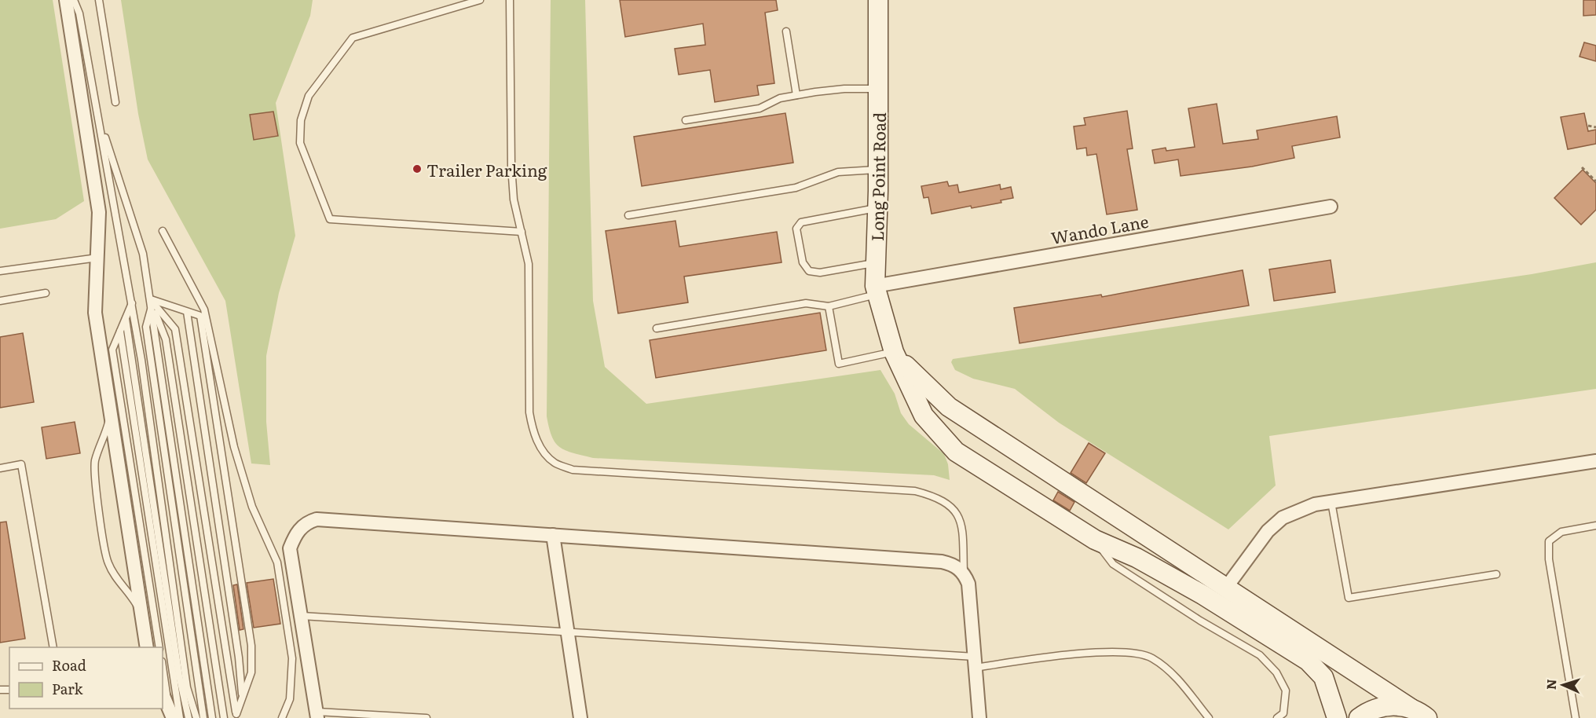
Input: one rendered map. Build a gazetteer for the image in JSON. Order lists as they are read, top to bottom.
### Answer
{
  "streets": {
    "main road": ["Long Point Road"],
    "street": ["Wando Lane"]
  },
  "crossings": [
    ["Long Point Road", "Wando Lane"]
  ],
  "places": ["Trailer Parking"],
  "legend": ["Road", "Park"],
  "north": "left"
}
